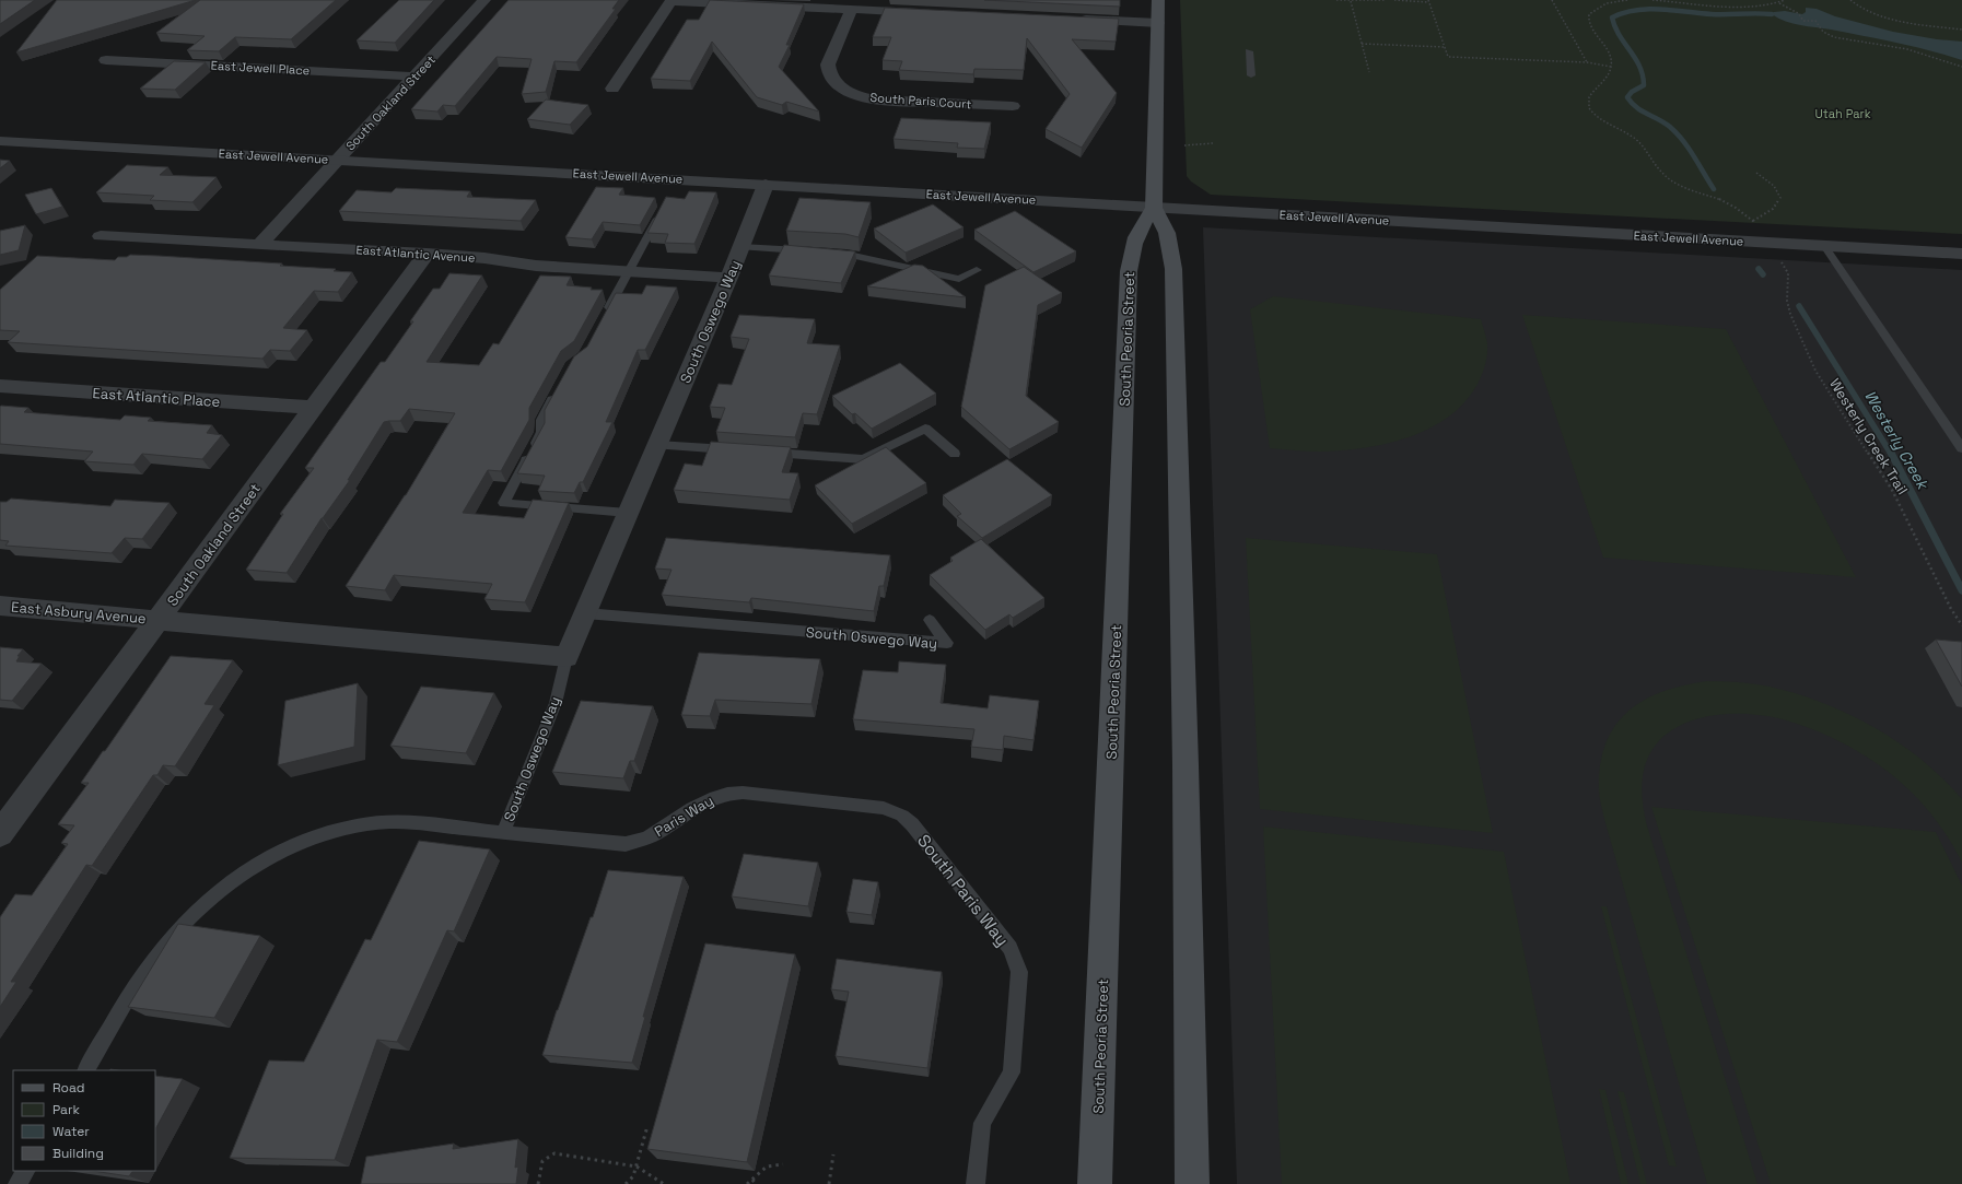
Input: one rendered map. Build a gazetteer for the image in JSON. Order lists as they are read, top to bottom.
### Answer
{
  "streets": {
    "main road": ["South Peoria Street"],
    "street": [
      "East Jewell Place",
      "South Paris Court",
      "South Oakland Street",
      "East Jewell Avenue",
      "East Atlantic Avenue",
      "South Oswego Way",
      "East Atlantic Place",
      "East Asbury Avenue"
    ],
    "lane": ["Paris Way", "South Paris Way"],
    "path": ["Westerly Creek Trail"]
  },
  "crossings": [
    ["East Jewell Place", "South Oakland Street"],
    ["South Oakland Street", "East Jewell Avenue"],
    ["South Oakland Street", "East Atlantic Avenue"],
    ["South Oakland Street", "East Atlantic Place"],
    ["South Oakland Street", "East Asbury Avenue"],
    ["East Jewell Avenue", "South Oswego Way"],
    ["East Jewell Avenue", "South Peoria Street"],
    ["East Atlantic Avenue", "South Oswego Way"],
    ["South Oswego Way", "Paris Way"],
    ["Paris Way", "South Paris Way"]
  ],
  "water": ["Westerly Creek"],
  "parks": ["Utah Park"],
  "legend": [
    "Road",
    "Park",
    "Water",
    "Building"
  ]
}
